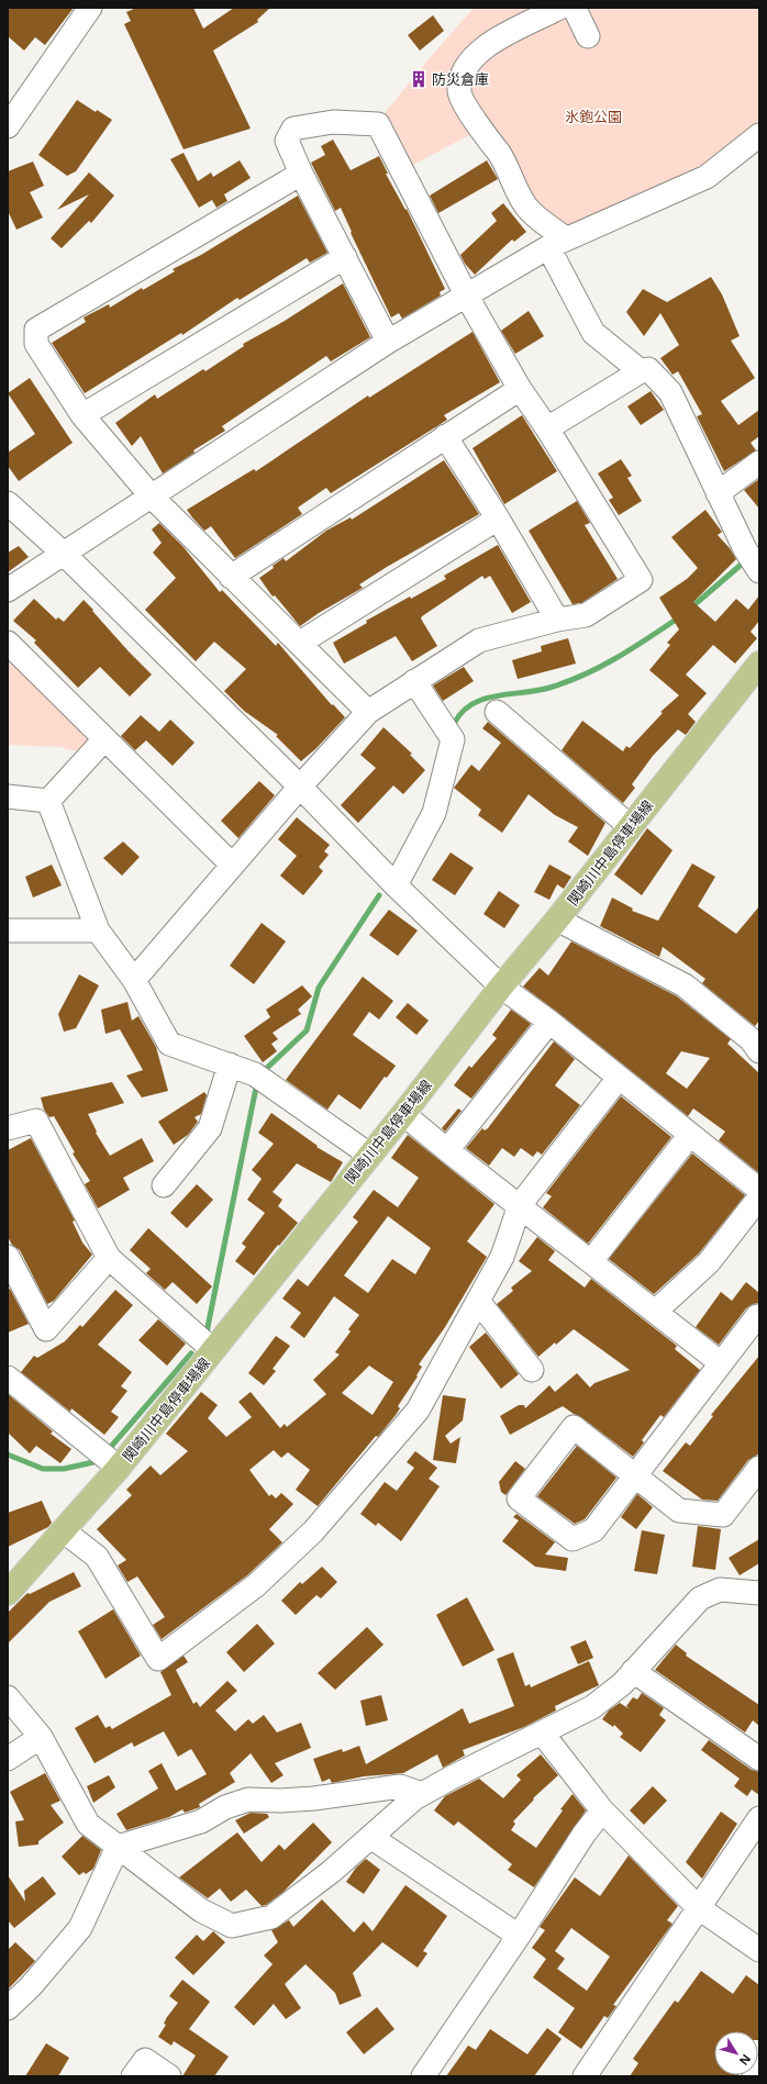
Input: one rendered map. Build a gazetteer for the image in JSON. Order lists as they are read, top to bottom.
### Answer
{
  "streets": {
    "main road": ["関崎川中島停車場線"]
  },
  "parks": ["氷鉋公園"],
  "places": {
    "building": ["防災倉庫"]
  },
  "north": "bottom right"
}
